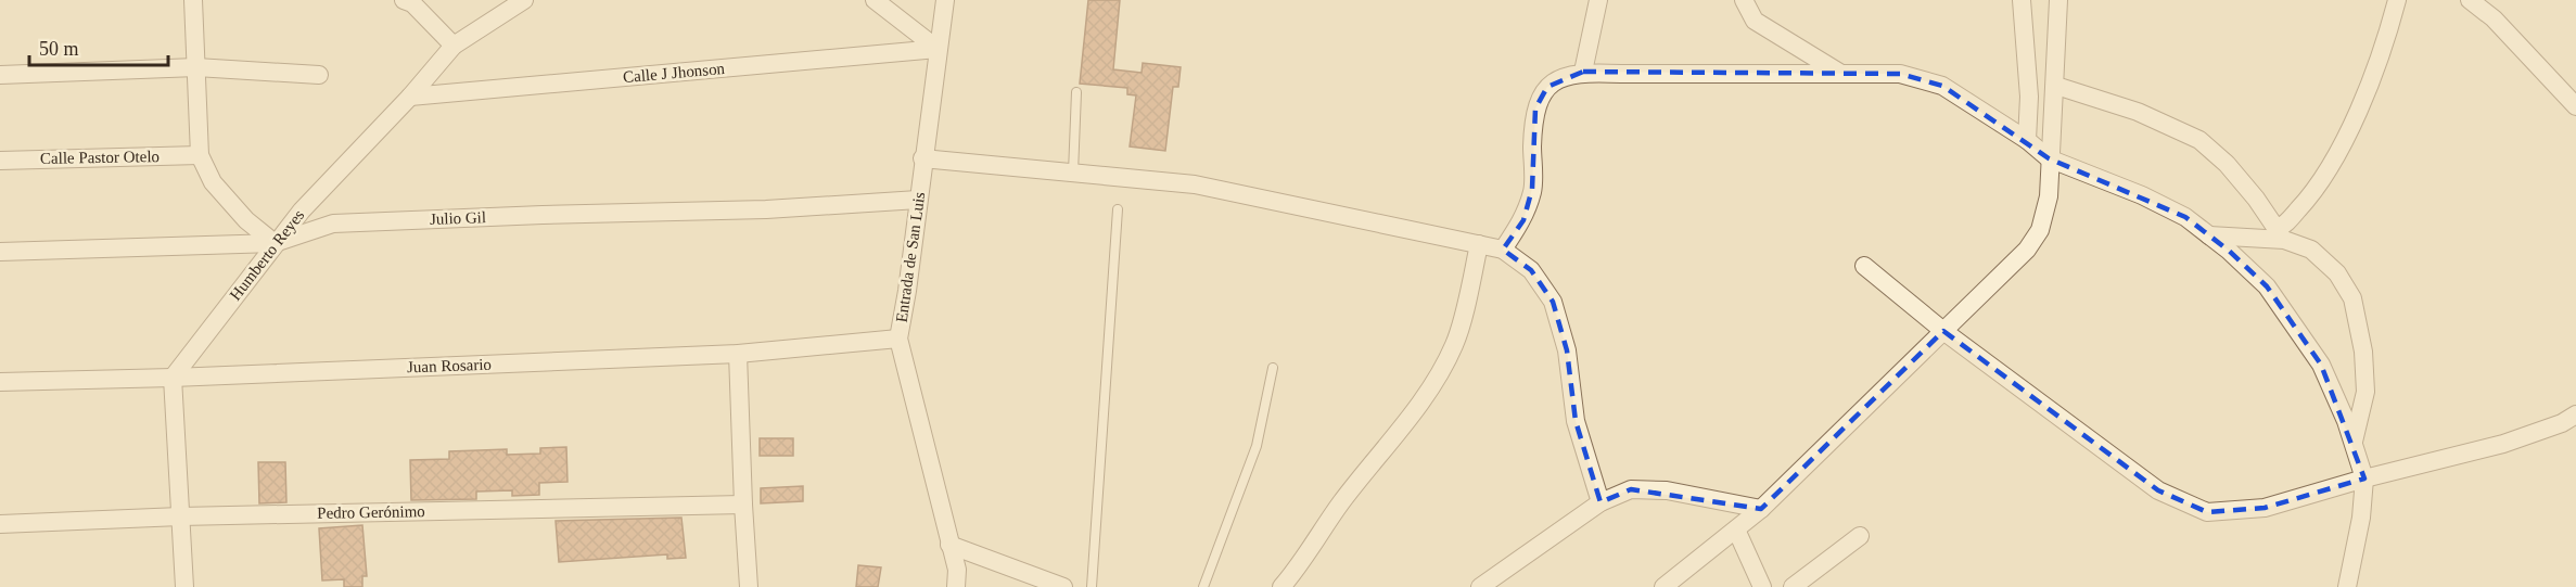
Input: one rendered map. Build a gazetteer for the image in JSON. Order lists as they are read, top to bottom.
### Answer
{
  "streets": {
    "street": [
      "Calle J Jhonson",
      "Calle Pastor Otelo",
      "Julio Gil",
      "Humberto Reyes",
      "Entrada de San Luis",
      "Juan Rosario",
      "Pedro Gerónimo"
    ]
  },
  "crossings": [
    ["Calle J Jhonson", "Humberto Reyes"],
    ["Calle J Jhonson", "Entrada de San Luis"],
    ["Julio Gil", "Humberto Reyes"],
    ["Julio Gil", "Entrada de San Luis"],
    ["Humberto Reyes", "Juan Rosario"],
    ["Entrada de San Luis", "Juan Rosario"]
  ],
  "scale_bar": "50 m"
}
